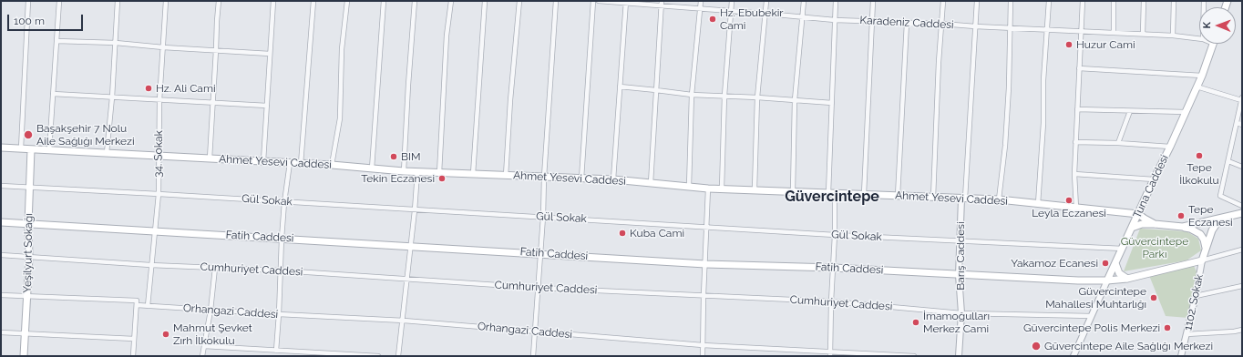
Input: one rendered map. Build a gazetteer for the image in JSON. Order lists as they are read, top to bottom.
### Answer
{
  "streets": {
    "main road": [
      "Ahmet Yesevi Caddesi",
      "Tuna Caddesi",
      "Fatih Caddesi",
      "Yeşilyurt Sokağı",
      "1102. Sokak"
    ],
    "street": [
      "Karadeniz Caddesi",
      "34. Sokak",
      "Gül Sokak",
      "Barış Caddesi",
      "Cumhuriyet Caddesi",
      "Orhangazi Caddesi"
    ]
  },
  "crossings": [
    ["34. Sokak", "Ahmet Yesevi Caddesi"],
    ["34. Sokak", "Gül Sokak"],
    ["34. Sokak", "Fatih Caddesi"],
    ["34. Sokak", "Cumhuriyet Caddesi"],
    ["34. Sokak", "Orhangazi Caddesi"],
    ["Ahmet Yesevi Caddesi", "Tuna Caddesi"],
    ["Ahmet Yesevi Caddesi", "Yeşilyurt Sokağı"],
    ["Ahmet Yesevi Caddesi", "Barış Caddesi"],
    ["Tuna Caddesi", "Gül Sokak"],
    ["Tuna Caddesi", "Fatih Caddesi"],
    ["Tuna Caddesi", "Cumhuriyet Caddesi"],
    ["Gül Sokak", "Yeşilyurt Sokağı"],
    ["Gül Sokak", "Barış Caddesi"],
    ["Fatih Caddesi", "Yeşilyurt Sokağı"],
    ["Fatih Caddesi", "Barış Caddesi"],
    ["Fatih Caddesi", "1102. Sokak"],
    ["Yeşilyurt Sokağı", "Cumhuriyet Caddesi"],
    ["Yeşilyurt Sokağı", "Orhangazi Caddesi"],
    ["Barış Caddesi", "Cumhuriyet Caddesi"]
  ],
  "districts": ["Güvercintepe"],
  "parks": ["Güvercintepe Parkı"],
  "places": [
    "Hz. Ebubekir Cami",
    "Huzur Cami",
    "Hz. Ali Cami",
    "Başakşehir 7 Nolu Aile Sağlığı Merkezi",
    "Tepe İlkokulu",
    "BIM",
    "Tekin Eczanesi",
    "Leyla Eczanesi",
    "Tepe Eczanesi",
    "Kuba Cami",
    "Yakamoz Ecanesi",
    "Güvercintepe Mahallesi Muhtarlığı",
    "İmamoğulları Merkez Cami",
    "Güvercintepe Polis Merkezi",
    "Mahmut Şevket Zırh İlkokulu",
    "Güvercintepe Aile Sağlığı Merkezi"
  ],
  "scale_bar": "100 m",
  "north": "left"
}
